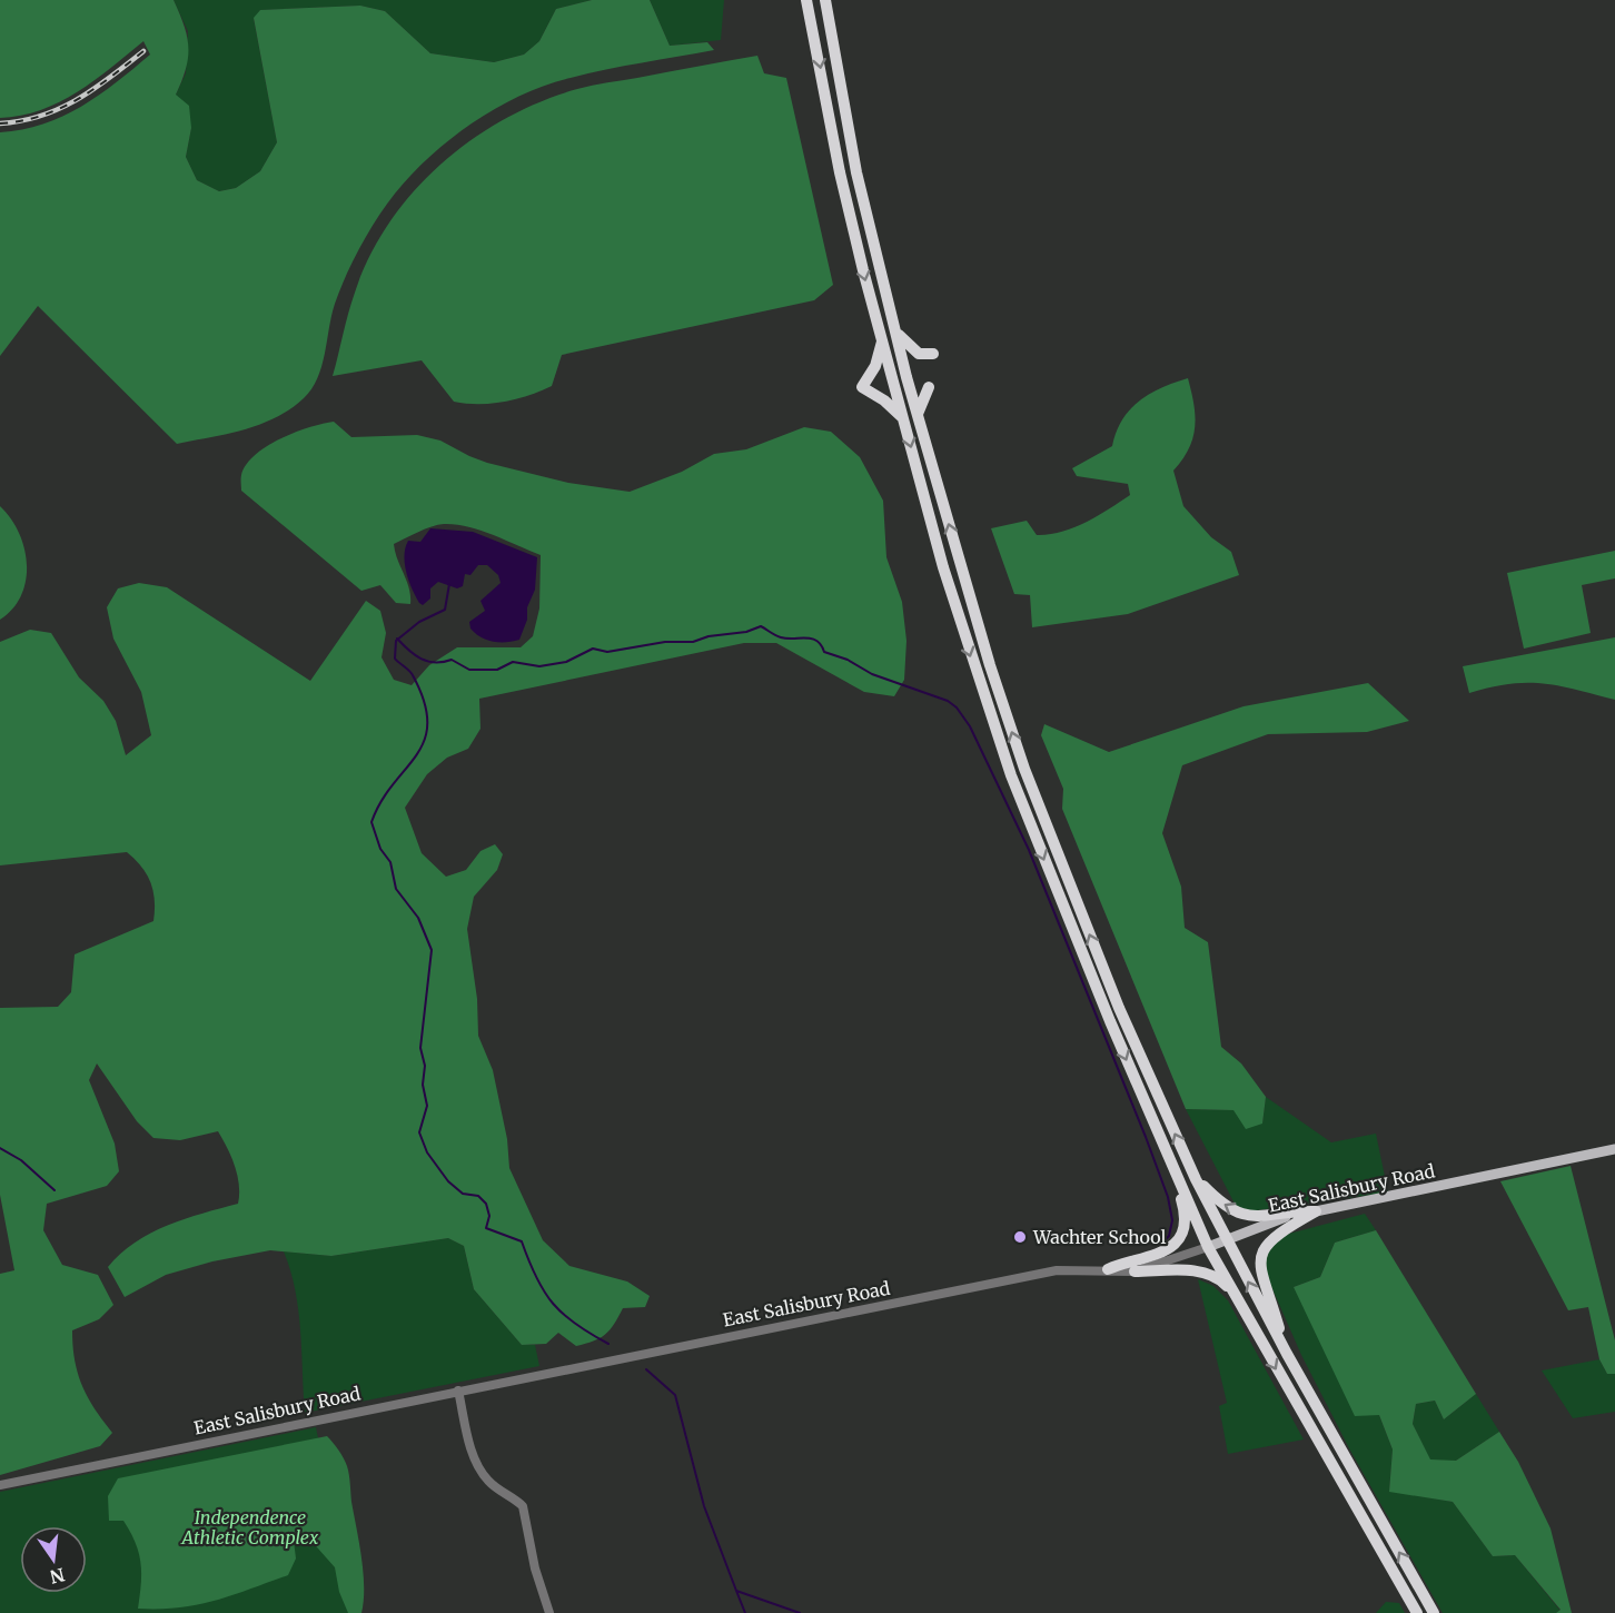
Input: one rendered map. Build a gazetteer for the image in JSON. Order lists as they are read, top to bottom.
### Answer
{
  "streets": {
    "main road": ["East Salisbury Road"]
  },
  "parks": ["Independence Athletic Complex"],
  "places": ["Wachter School"],
  "north": "bottom"
}
